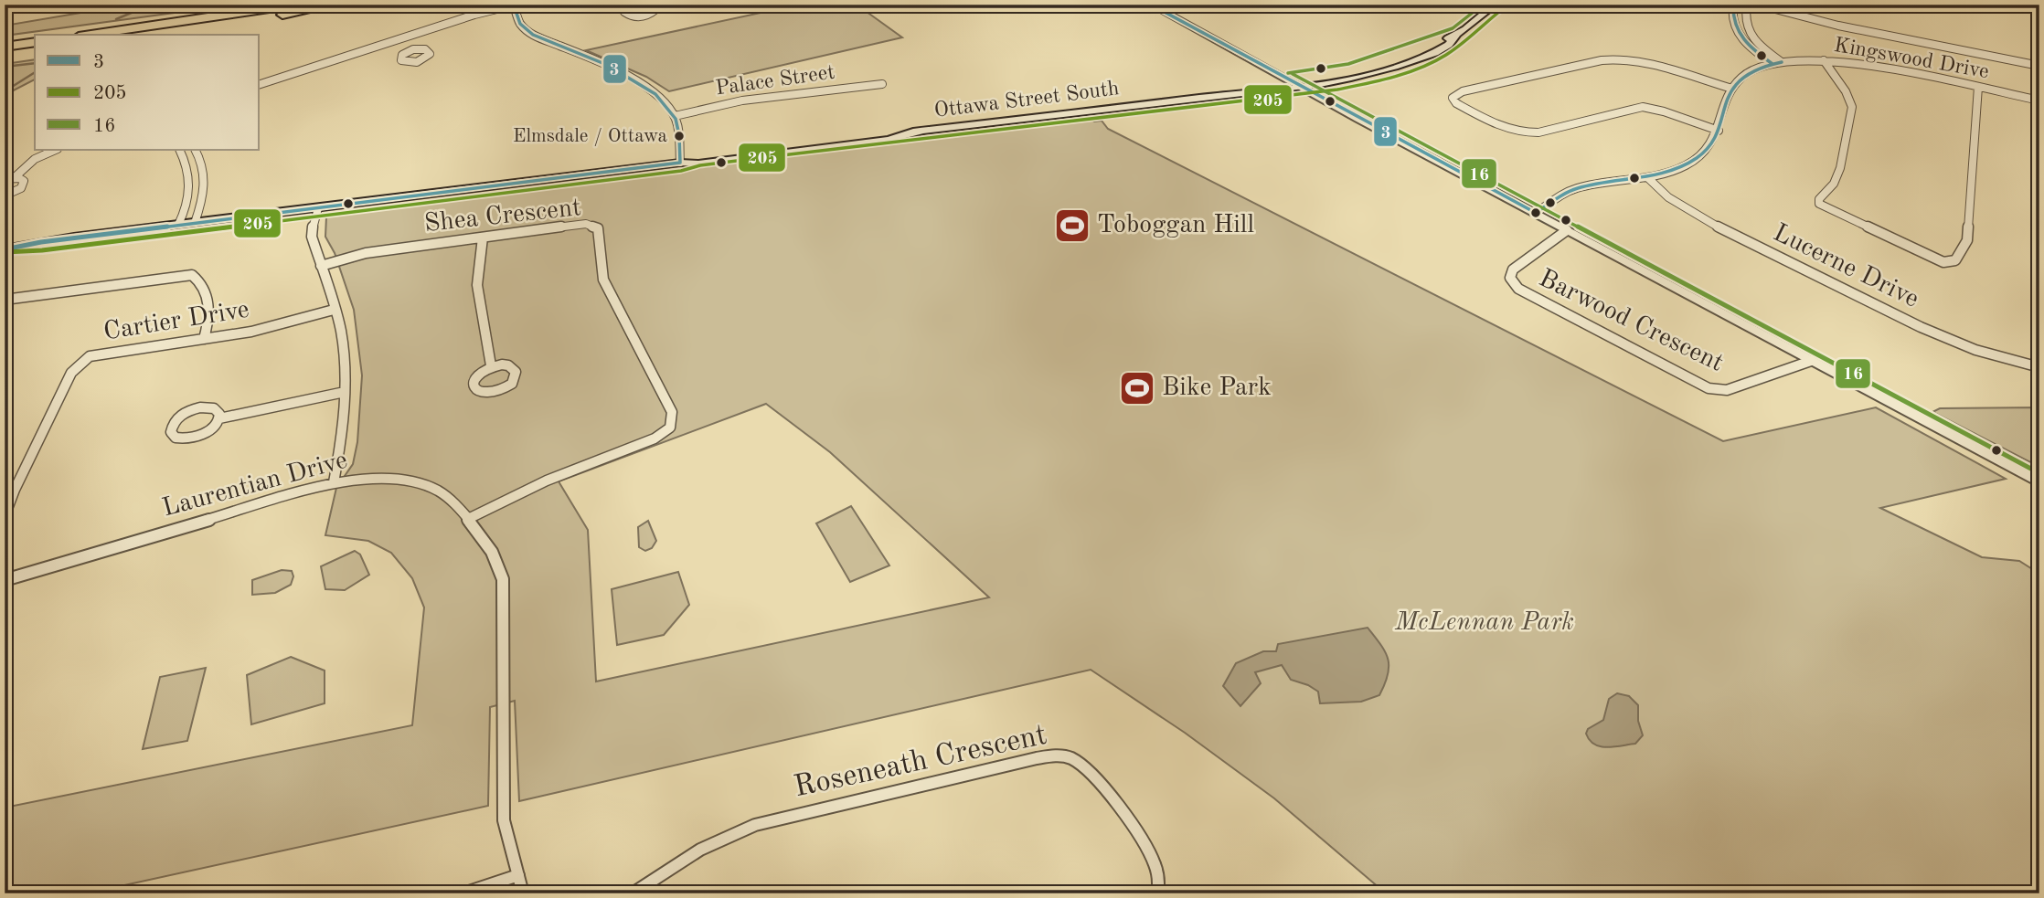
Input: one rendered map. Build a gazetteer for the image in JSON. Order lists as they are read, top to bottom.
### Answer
{
  "streets": {
    "main road": ["Ottawa Street South"],
    "street": [
      "Kingswood Drive",
      "Palace Street",
      "Shea Crescent",
      "Lucerne Drive",
      "Cartier Drive",
      "Barwood Crescent",
      "Laurentian Drive",
      "Roseneath Crescent"
    ]
  },
  "crossings": [
    ["Shea Crescent", "Laurentian Drive"]
  ],
  "parks": ["McLennan Park"],
  "places": {
    "other": ["Elmsdale / Ottawa"],
    "sports": ["Toboggan Hill", "Bike Park"]
  },
  "lines": ["transit line 3", "transit line 16", "transit line 205"],
  "legend": ["3", "205", "16"]
}
